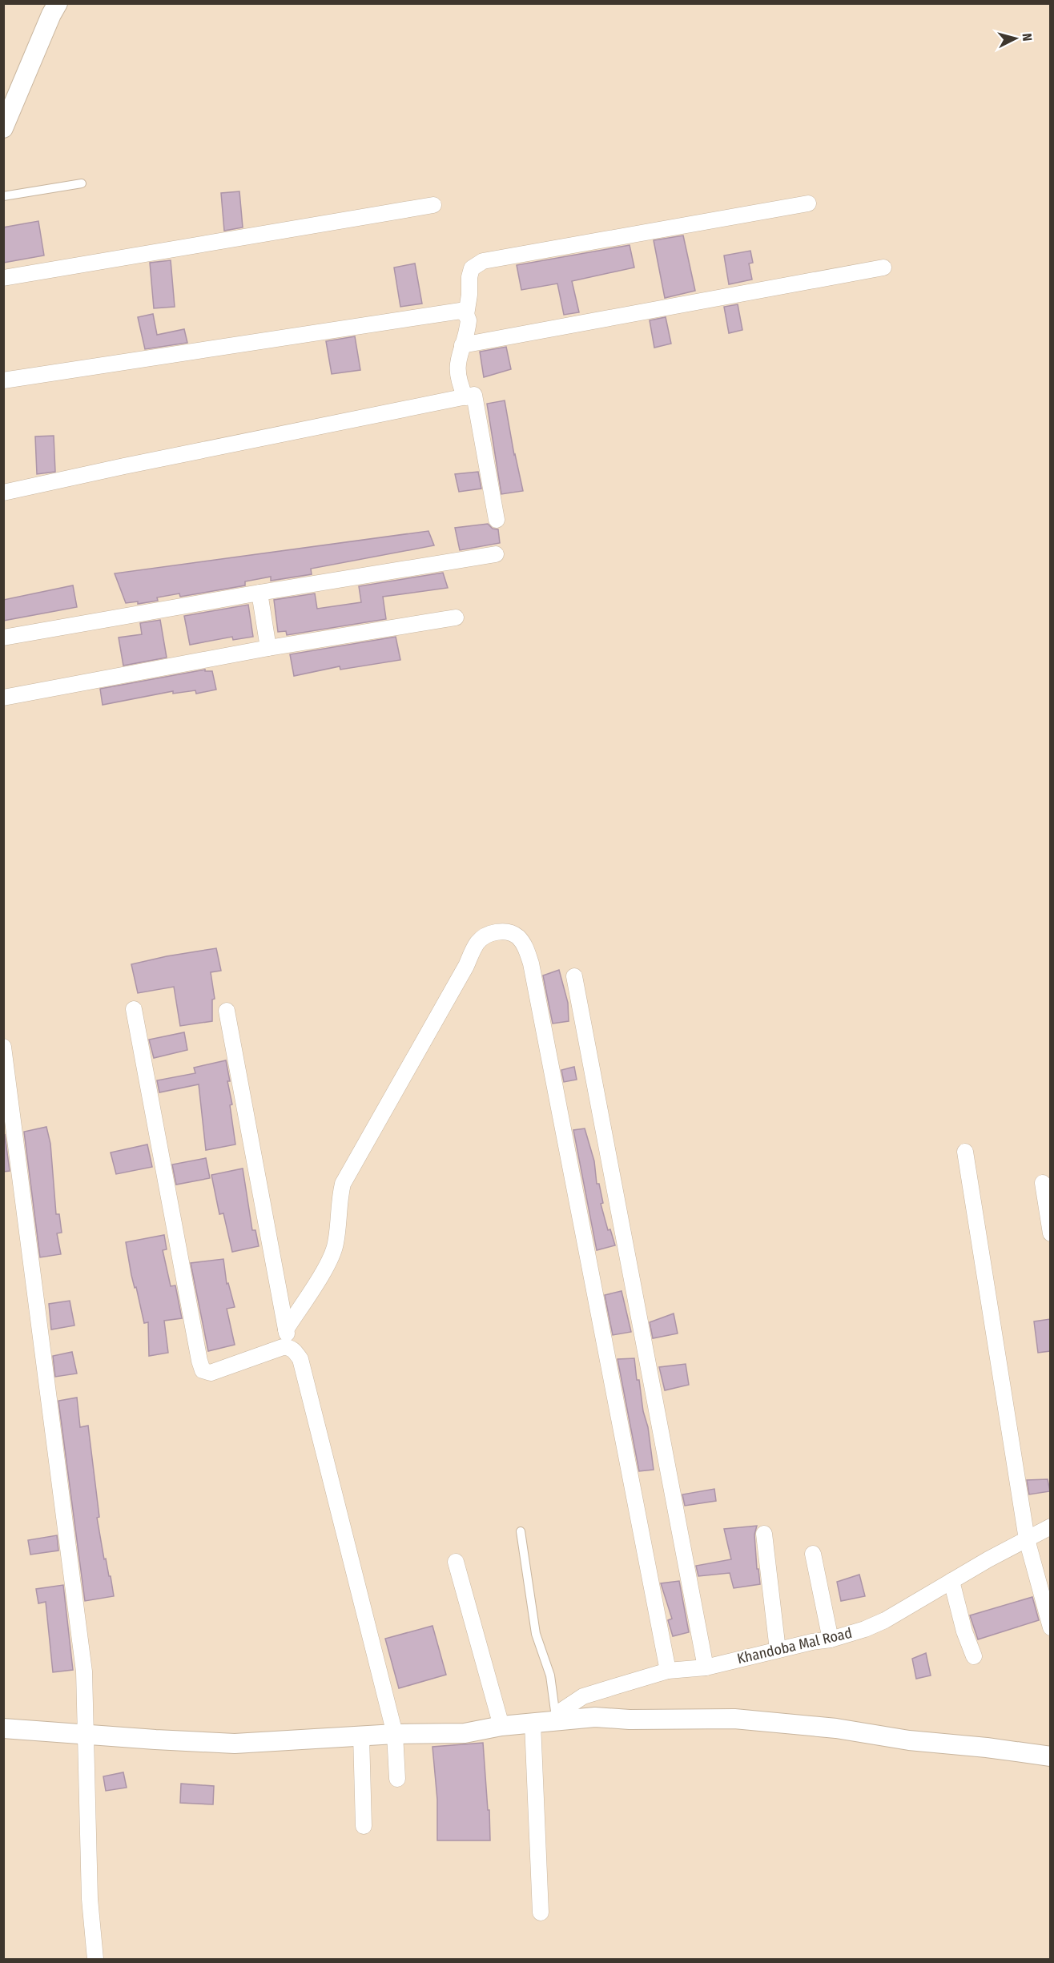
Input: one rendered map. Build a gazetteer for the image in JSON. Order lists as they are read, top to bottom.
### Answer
{
  "streets": {
    "street": ["Khandoba Mal Road"]
  },
  "north": "right"
}
